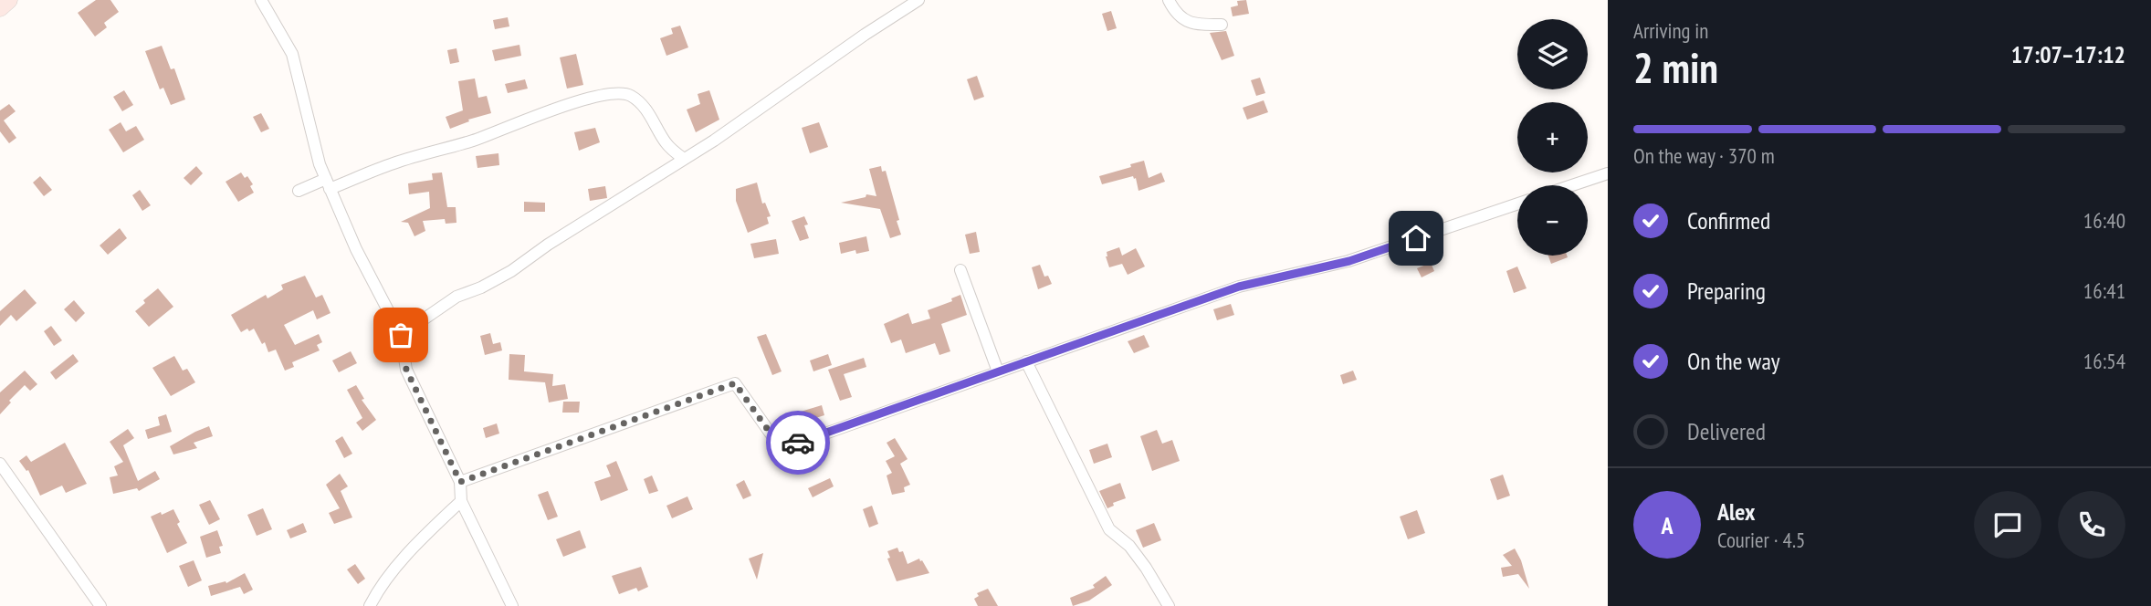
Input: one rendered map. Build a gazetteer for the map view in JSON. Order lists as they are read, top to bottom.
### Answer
{
  "page": {
    "heading": ["2 min", "Arriving in", "17:07–17:12"],
    "panel": ["Alex", "Courier · 4.5"],
    "map_buttons": ["+", "−"],
    "bar": "On the way · 370 m",
    "list": [
      ["Confirmed", "16:40"],
      ["Preparing", "16:41"],
      ["On the way", "16:54"],
      "Delivered"
    ],
    "round": "A"
  }
}
